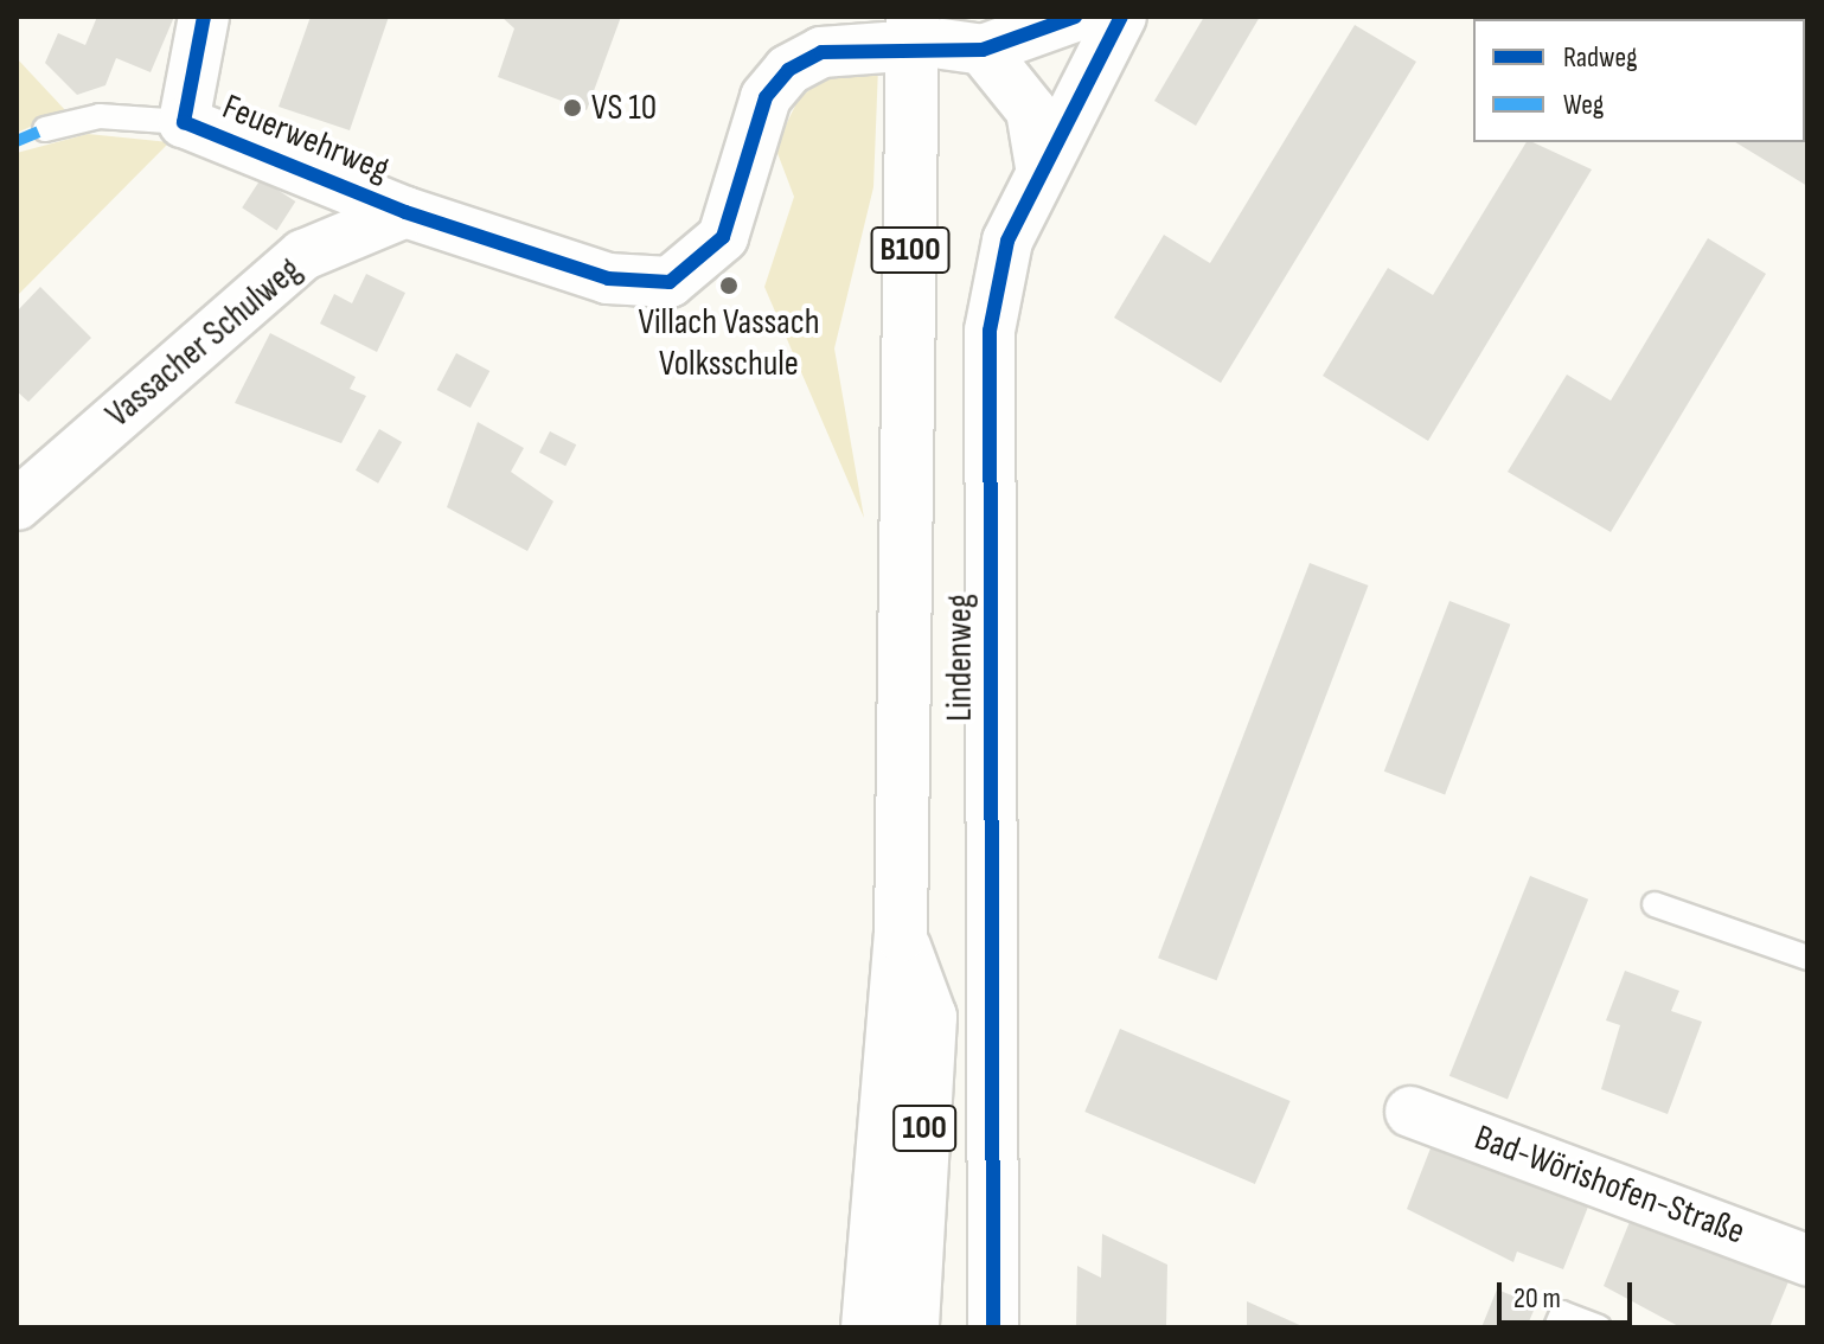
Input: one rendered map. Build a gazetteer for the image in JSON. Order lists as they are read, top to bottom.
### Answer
{
  "streets": {
    "main road": ["B100", "100"],
    "street": [
      "Feuerwehrweg",
      "Vassacher Schulweg",
      "Lindenweg",
      "Bad-Wörishofen-Straße"
    ]
  },
  "crossings": [
    ["Feuerwehrweg", "Vassacher Schulweg"],
    ["B100", "100"]
  ],
  "places": ["VS 10", "Villach Vassach Volksschule"],
  "legend": ["Radweg", "Weg"],
  "scale_bar": "20 m"
}
